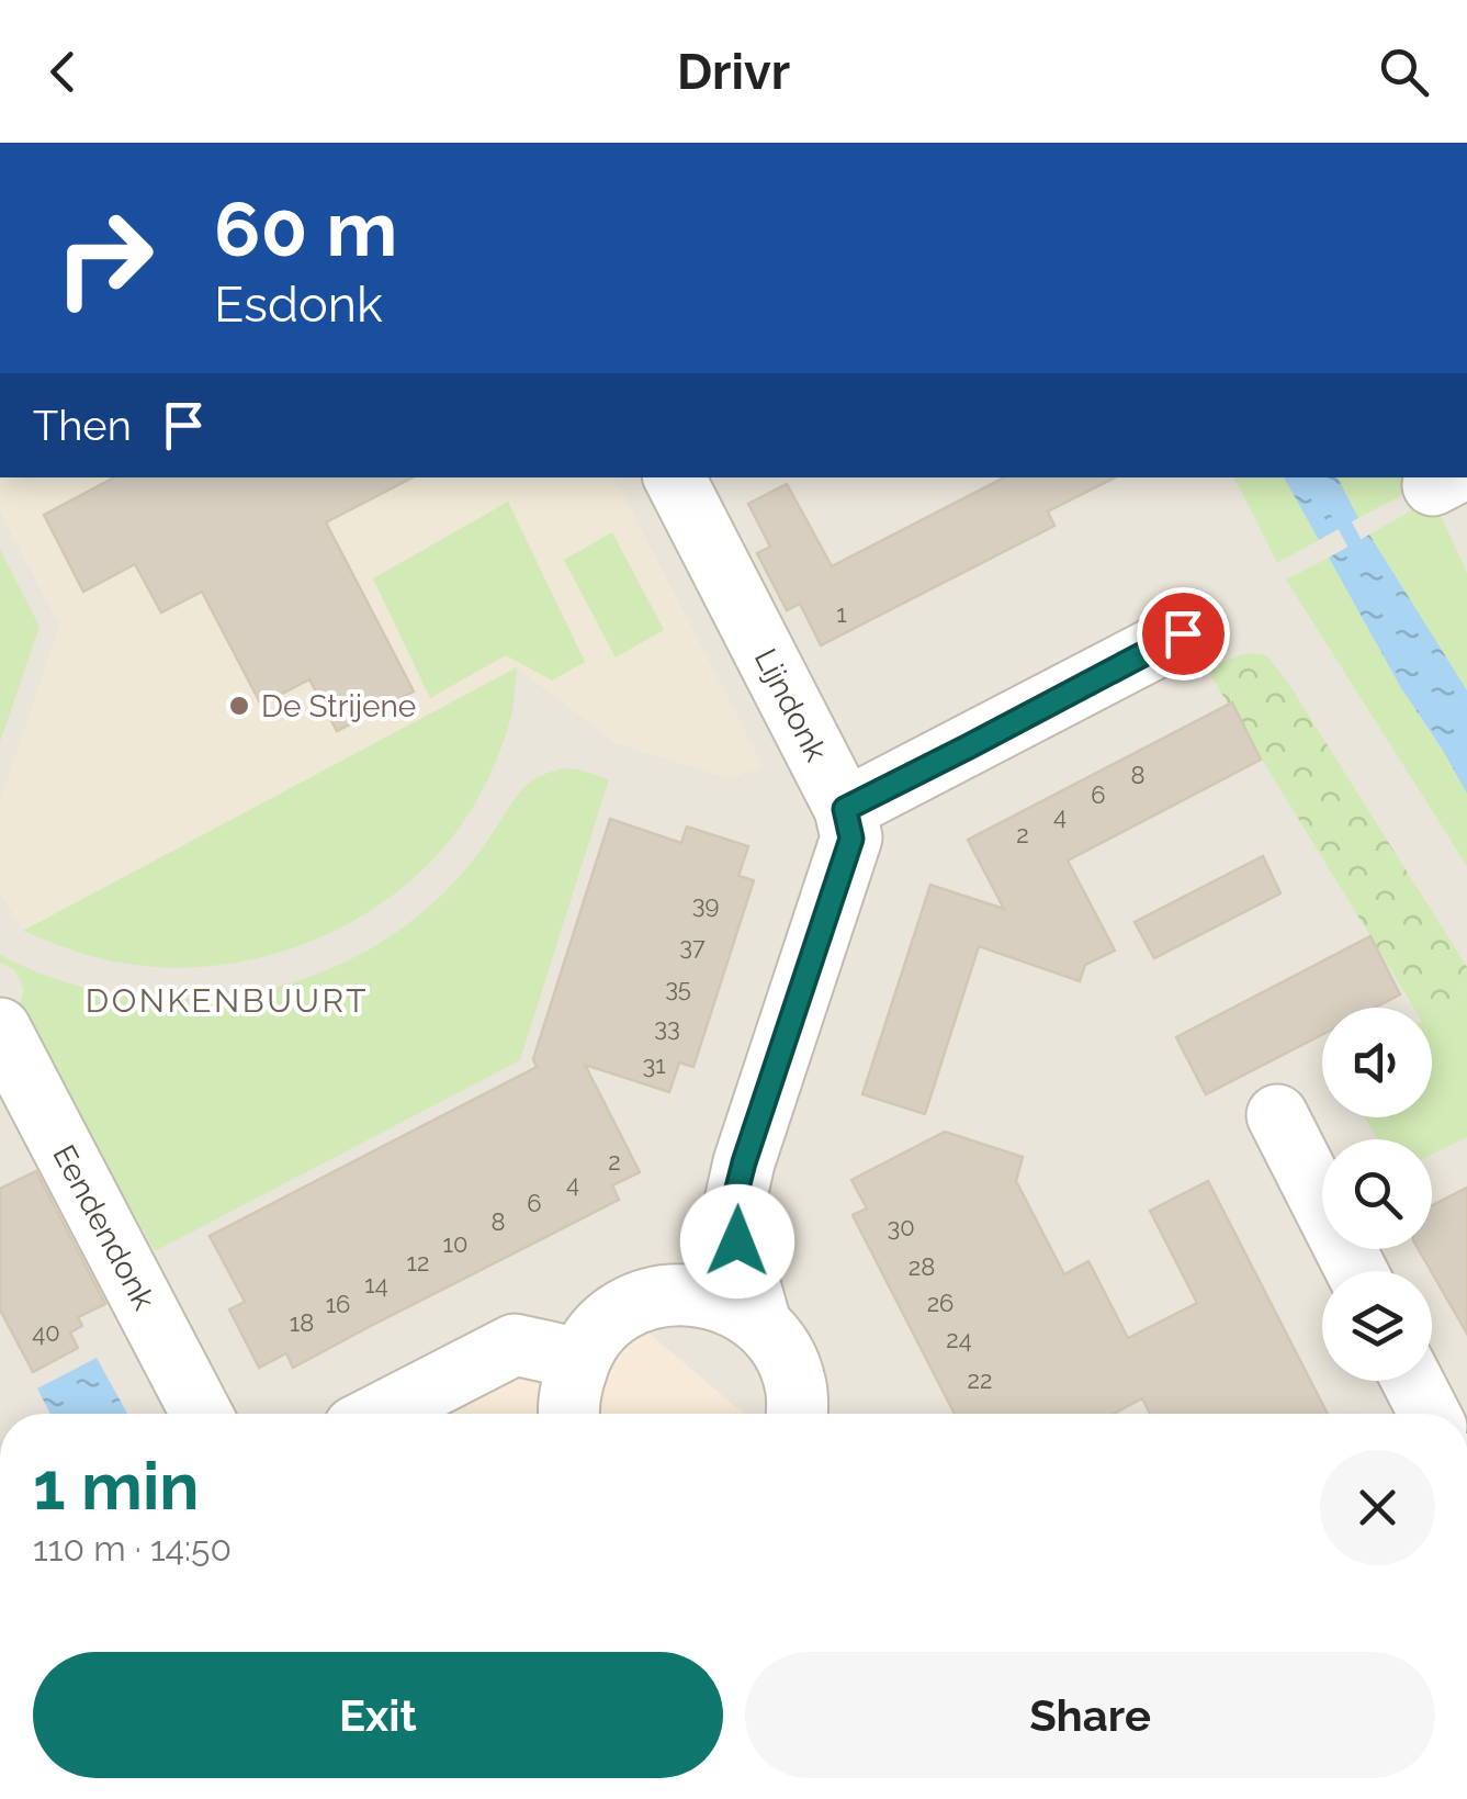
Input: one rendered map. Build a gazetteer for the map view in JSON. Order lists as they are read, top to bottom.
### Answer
{
  "streets": {
    "street": ["Lijndonk", "Eendendonk"]
  },
  "districts": ["DONKENBUURT"],
  "places": ["De Strijene"],
  "house_numbers": [
    "1",
    "8",
    "6",
    "4",
    "2",
    "39",
    "37",
    "35",
    "33",
    "31",
    "2",
    "4",
    "6",
    "8",
    "30",
    "10",
    "12",
    "28",
    "14",
    "26",
    "16",
    "18",
    "40",
    "24",
    "22"
  ],
  "page": {
    "header": "Drivr",
    "turn": ["60 m", "Esdonk"],
    "then": "Then",
    "heading": ["1 min", "110 m · 14:50"],
    "buttons": ["Exit", "Share"]
  }
}
